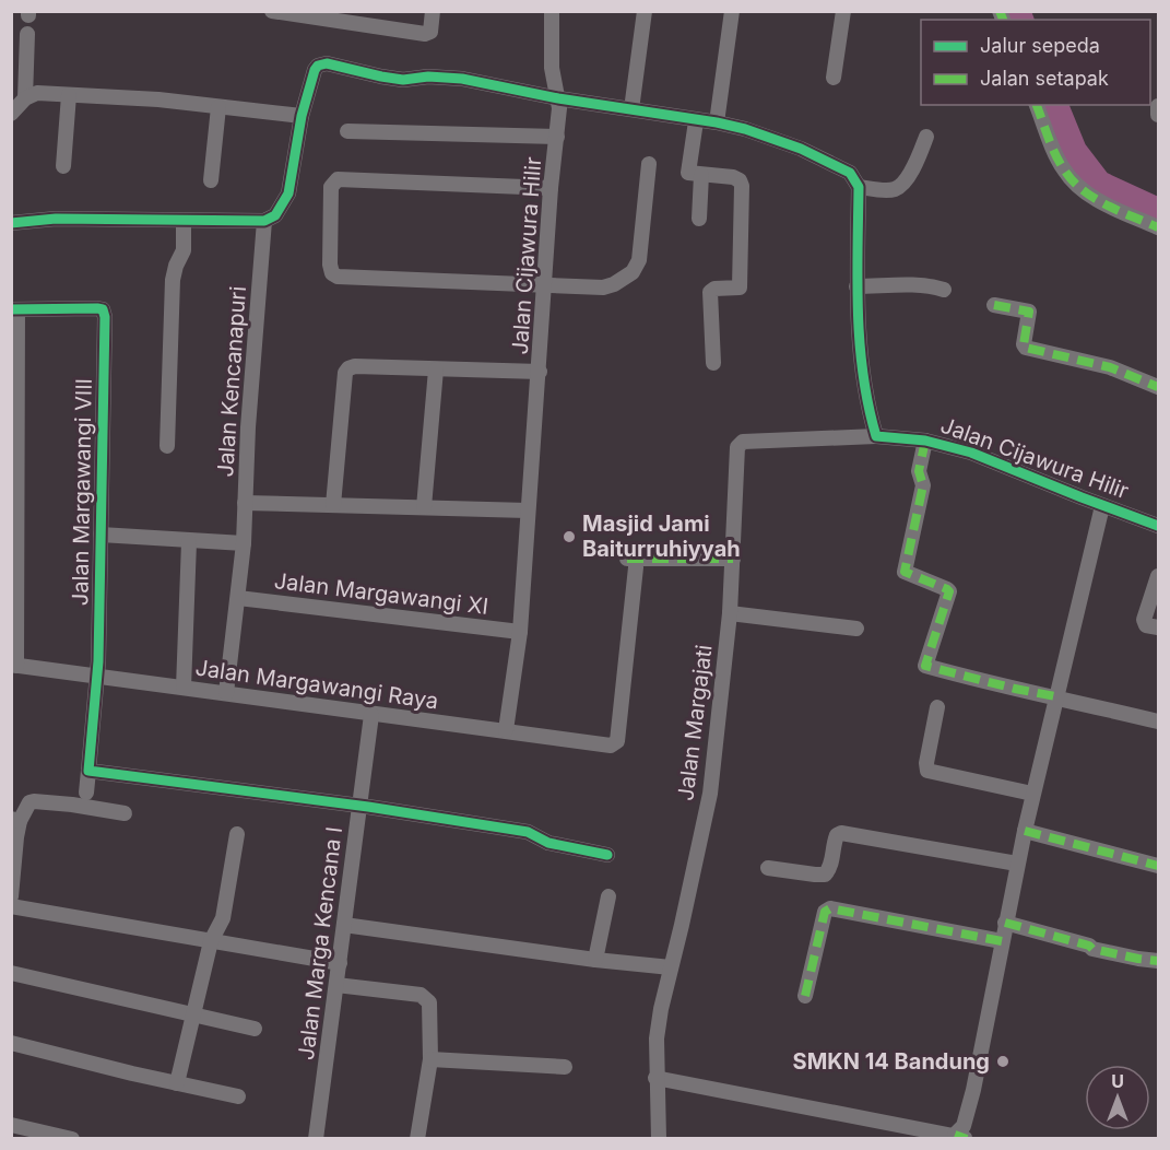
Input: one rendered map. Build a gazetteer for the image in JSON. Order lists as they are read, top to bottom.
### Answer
{
  "streets": {
    "street": [
      "Jalan Cijawura Hilir",
      "Jalan Kencanapuri",
      "Jalan Margawangi VIII",
      "Jalan Margawangi XI",
      "Jalan Margawangi Raya",
      "Jalan Margajati",
      "Jalan Marga Kencana I"
    ]
  },
  "crossings": [
    ["Jalan Cijawura Hilir", "Jalan Margawangi XI"],
    ["Jalan Cijawura Hilir", "Jalan Margawangi Raya"],
    ["Jalan Cijawura Hilir", "Jalan Margajati"],
    ["Jalan Kencanapuri", "Jalan Margawangi XI"],
    ["Jalan Kencanapuri", "Jalan Margawangi Raya"],
    ["Jalan Margawangi VIII", "Jalan Margawangi Raya"],
    ["Jalan Margawangi Raya", "Jalan Margajati"],
    ["Jalan Margawangi Raya", "Jalan Marga Kencana I"]
  ],
  "places": ["Masjid Jami Baiturruhiyyah", "SMKN 14 Bandung"],
  "legend": ["Jalur sepeda", "Jalan setapak"],
  "north": "top"
}
